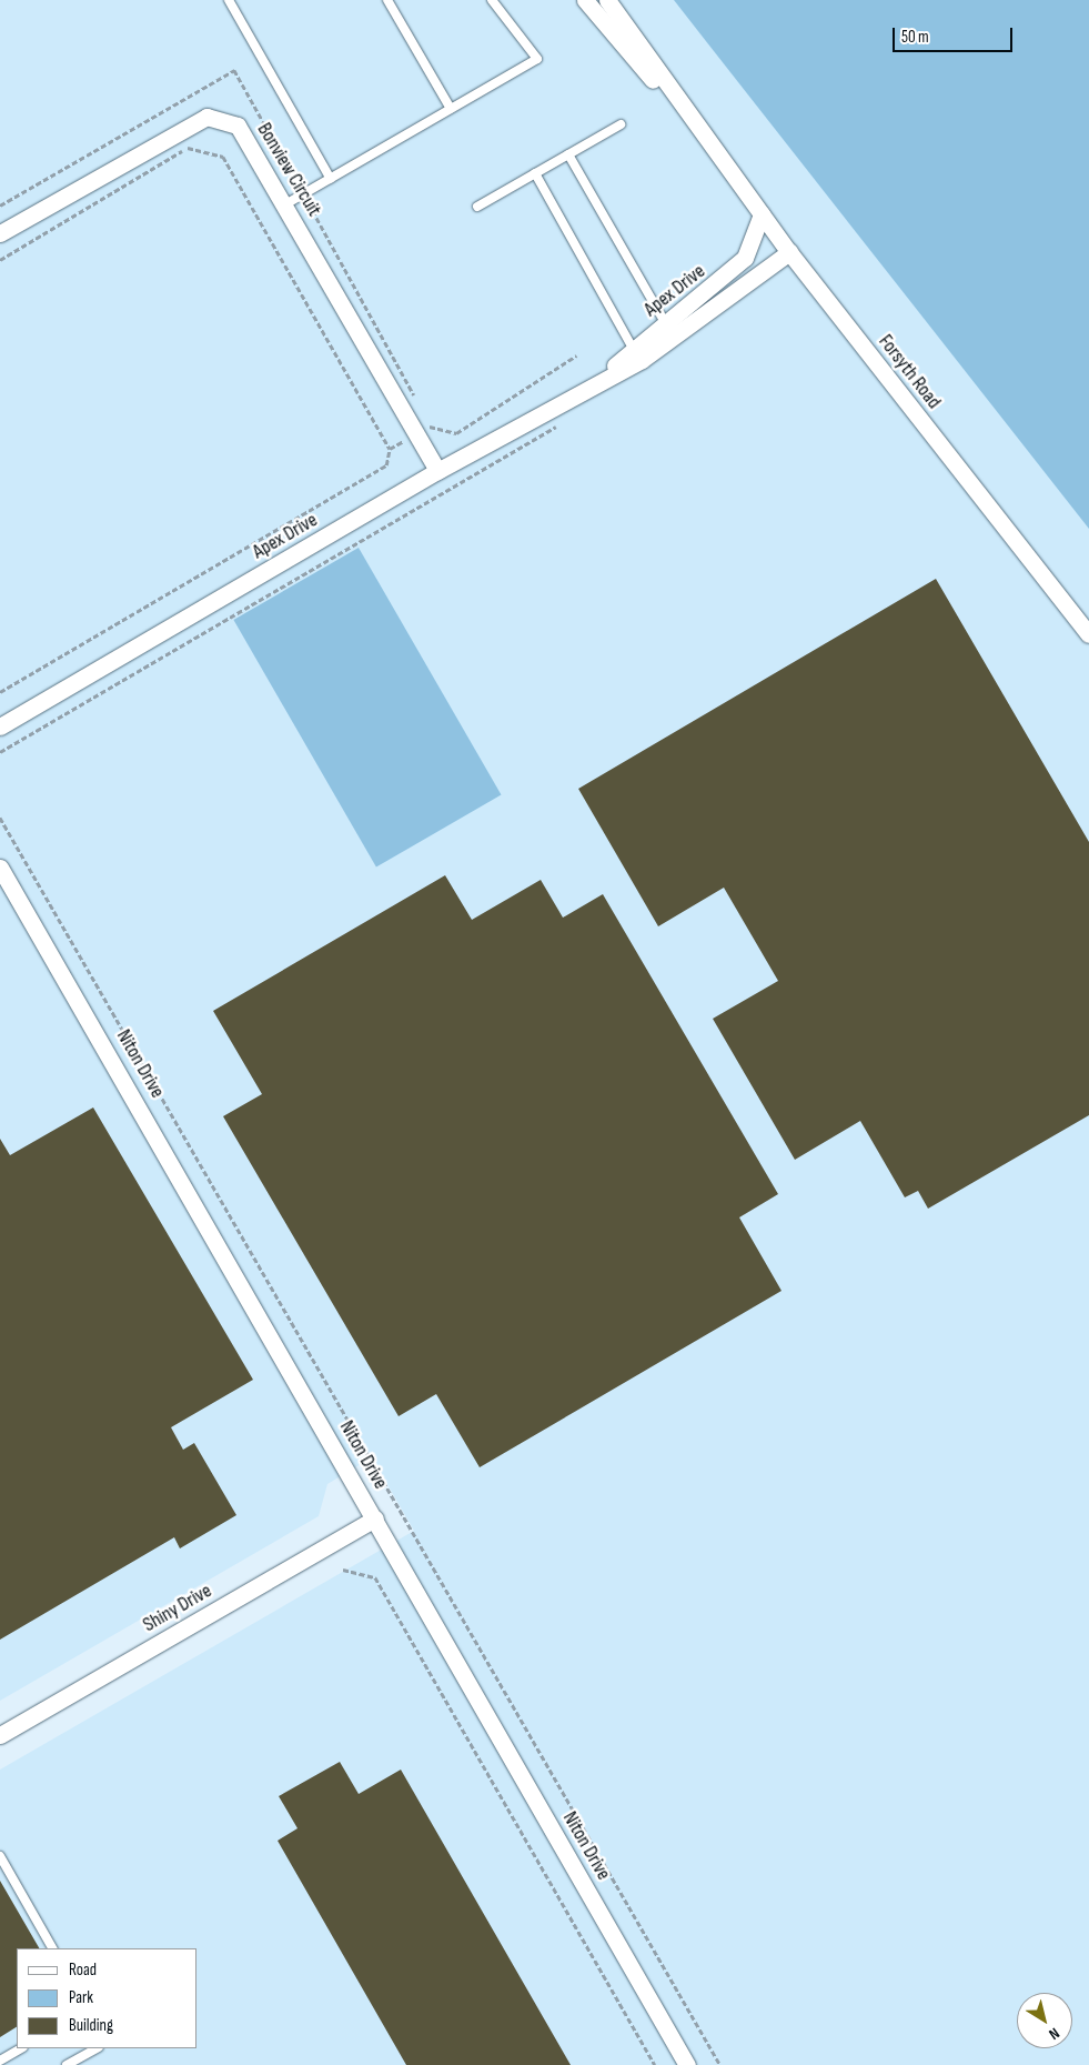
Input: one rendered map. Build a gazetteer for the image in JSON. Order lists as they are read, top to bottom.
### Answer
{
  "streets": {
    "street": [
      "Bonview Circuit",
      "Apex Drive",
      "Forsyth Road",
      "Niton Drive",
      "Shiny Drive"
    ]
  },
  "crossings": [
    ["Bonview Circuit", "Apex Drive"],
    ["Apex Drive", "Forsyth Road"],
    ["Niton Drive", "Shiny Drive"]
  ],
  "legend": ["Road", "Park", "Building"],
  "scale_bar": "50 m",
  "north": "bottom right"
}
